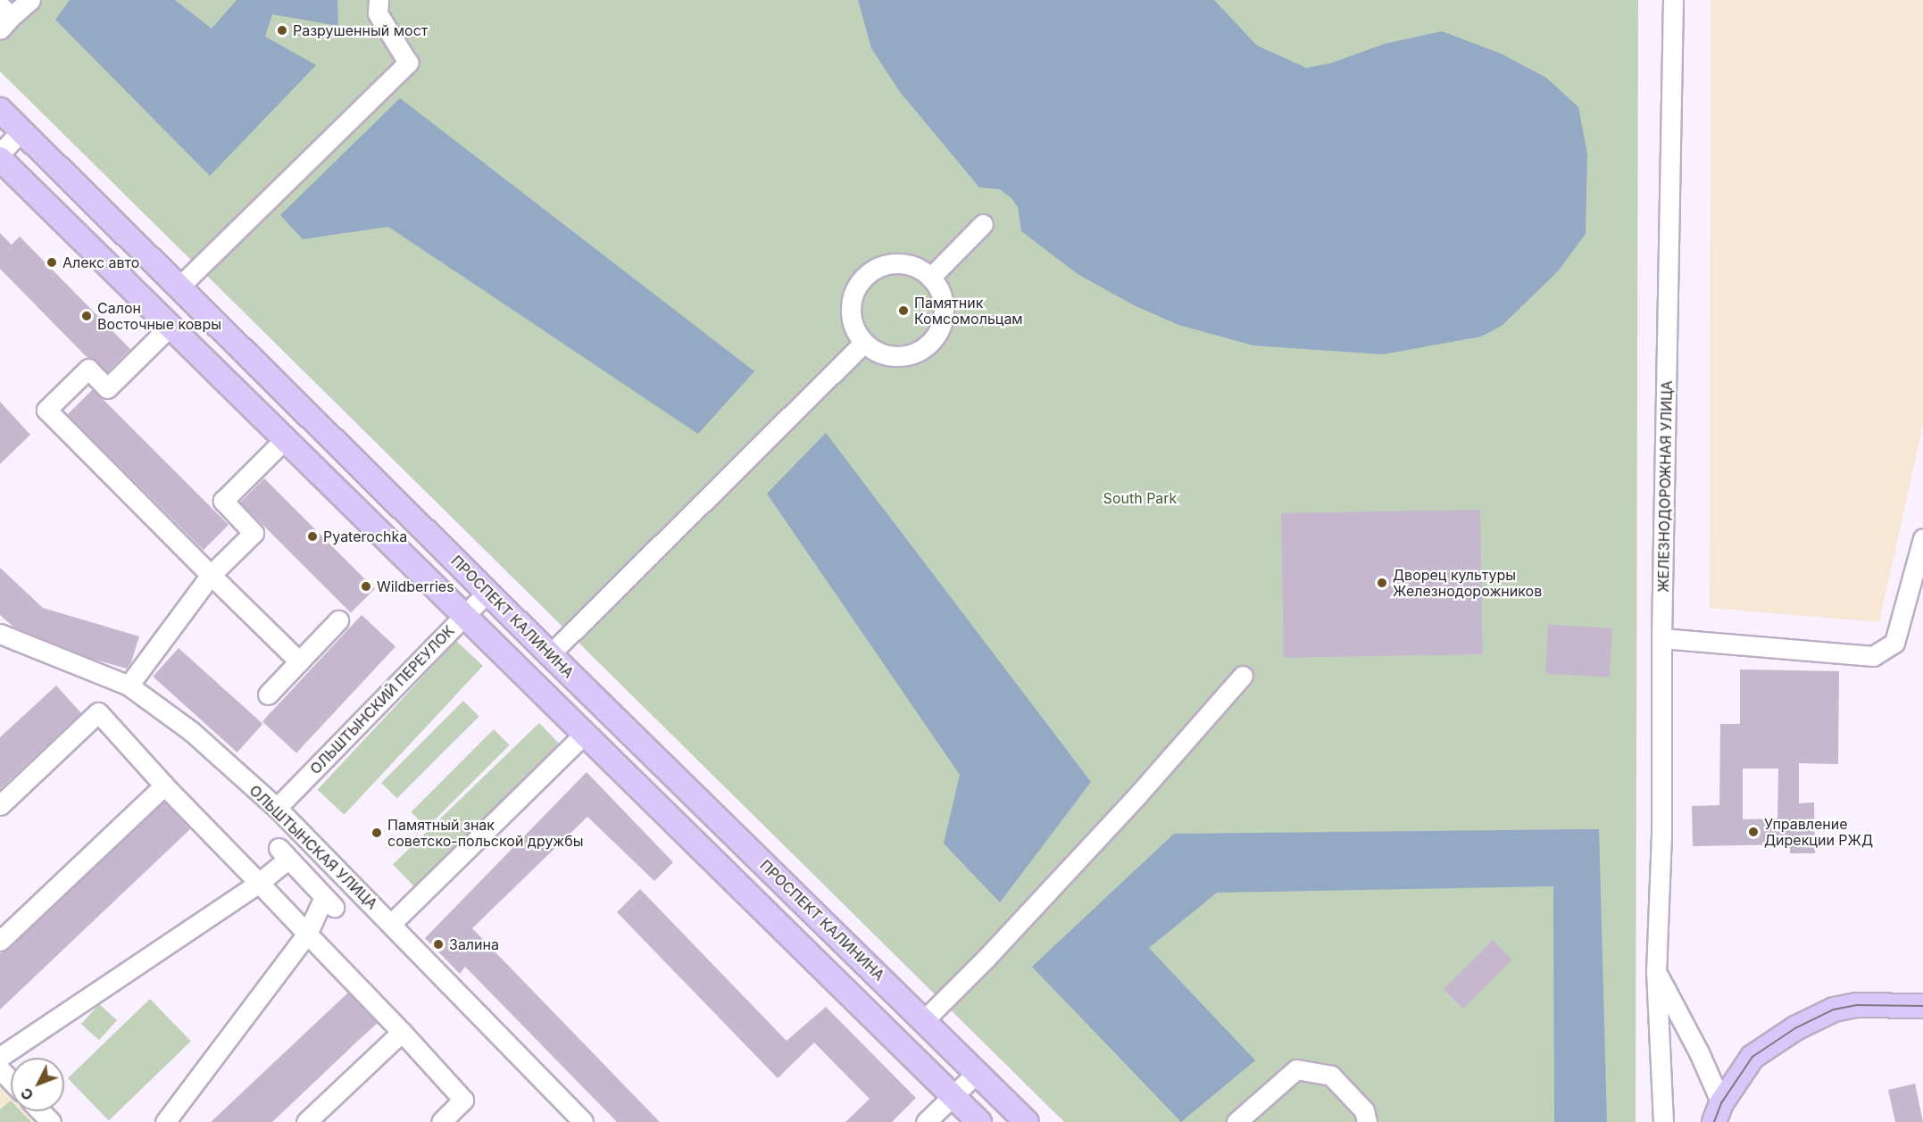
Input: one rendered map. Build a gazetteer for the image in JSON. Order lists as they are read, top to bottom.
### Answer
{
  "streets": {
    "main road": ["ПРОСПЕКТ КАЛИНИНА"],
    "street": ["ЖЕЛЕЗНОДОРОЖНАЯ УЛИЦА", "ОЛЬШТЫНСКИЙ ПЕРЕУЛОК", "ОЛЬШТЫНСКАЯ УЛИЦА"]
  },
  "crossings": [
    ["ПРОСПЕКТ КАЛИНИНА", "ОЛЬШТЫНСКИЙ ПЕРЕУЛОК"],
    ["ОЛЬШТЫНСКИЙ ПЕРЕУЛОК", "ОЛЬШТЫНСКАЯ УЛИЦА"]
  ],
  "parks": ["South Park"],
  "places": [
    "Разрушенный мост",
    "Алекс авто",
    "Памятник Комсомольцам",
    "Салон Восточные ковры",
    "Pyaterochka",
    "Дворец культуры Железнодорожников",
    "Wildberries",
    "Управление Дирекции РЖД",
    "Памятный знак советско-польской дружбы",
    "Залина"
  ],
  "north": "bottom left"
}
